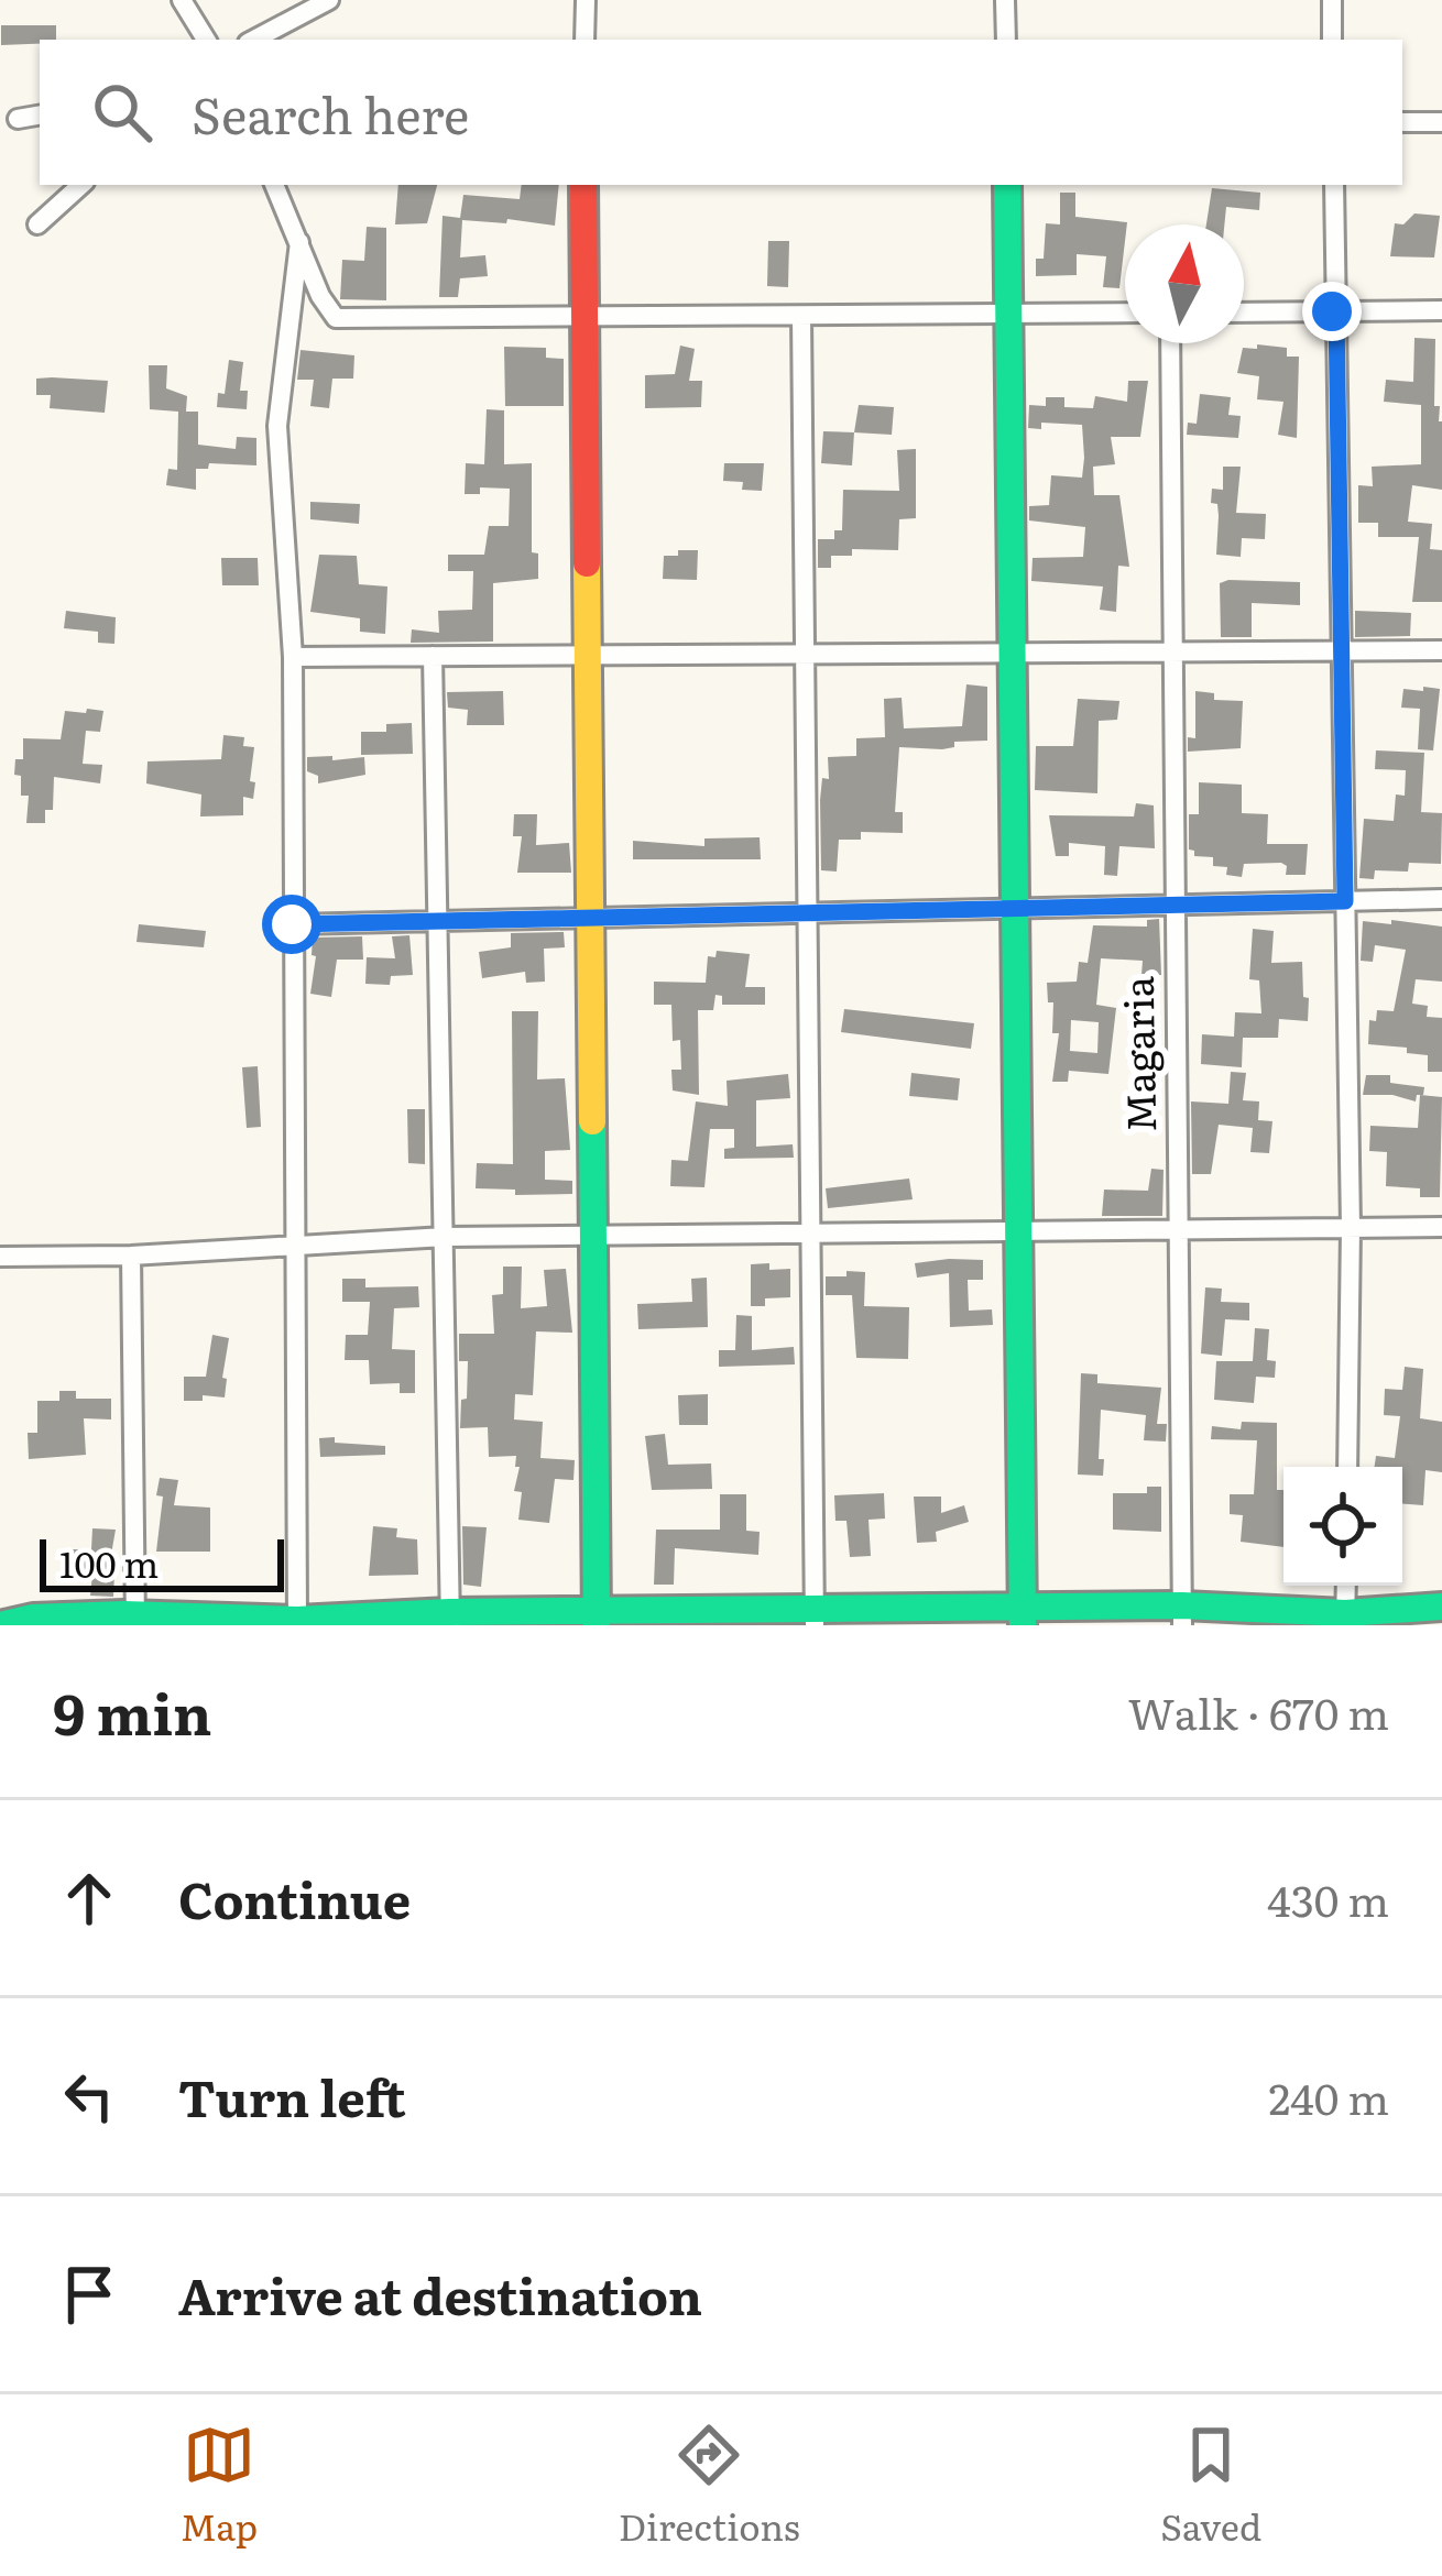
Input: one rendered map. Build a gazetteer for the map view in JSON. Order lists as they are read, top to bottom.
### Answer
{
  "streets": {
    "street": ["Magaria"]
  },
  "scale_bar": "100 m",
  "north": "top",
  "page": {
    "search": "Search here",
    "scale": "100 m",
    "heading": ["9 min", "Walk · 670 m"],
    "list": [
      ["Continue", "430 m"],
      ["Turn left", "240 m"],
      "Arrive at destination"
    ],
    "nav": ["Map", "Directions", "Saved"]
  }
}
